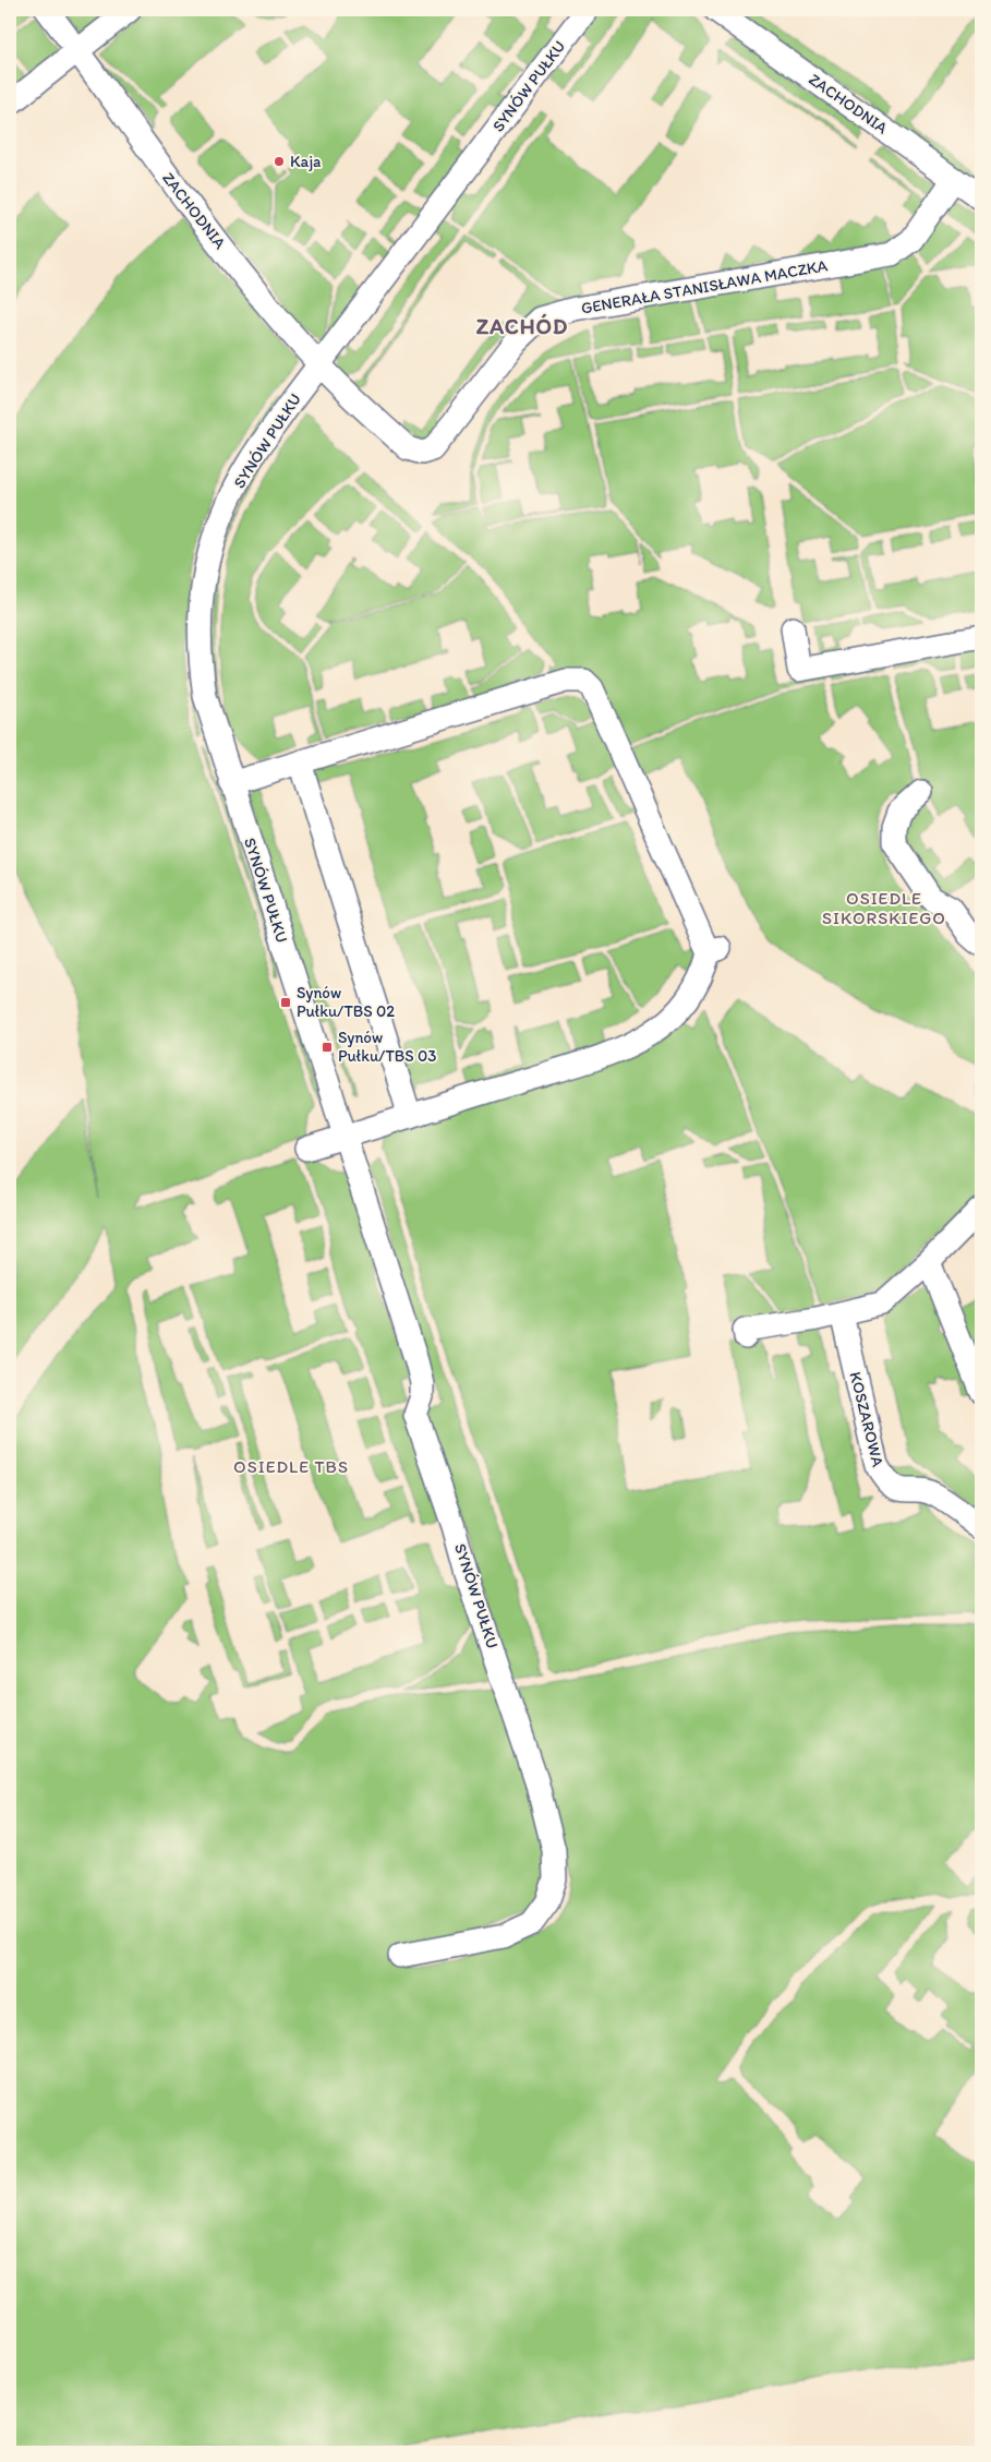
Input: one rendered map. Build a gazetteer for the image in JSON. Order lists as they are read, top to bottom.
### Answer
{
  "streets": {
    "street": [
      "SYNÓW PUŁKU",
      "ZACHODNIA",
      "GENERAŁA STANISŁAWA MACZKA",
      "KOSZAROWA"
    ]
  },
  "crossings": [
    ["SYNÓW PUŁKU", "ZACHODNIA"],
    ["SYNÓW PUŁKU", "GENERAŁA STANISŁAWA MACZKA"],
    ["ZACHODNIA", "GENERAŁA STANISŁAWA MACZKA"]
  ],
  "districts": ["ZACHÓD", "OSIEDLE SIKORSKIEGO", "OSIEDLE TBS"],
  "places": {
    "other": ["Kaja"],
    "transit": ["Synów Pułku/TBS 02", "Synów Pułku/TBS 03"]
  }
}
